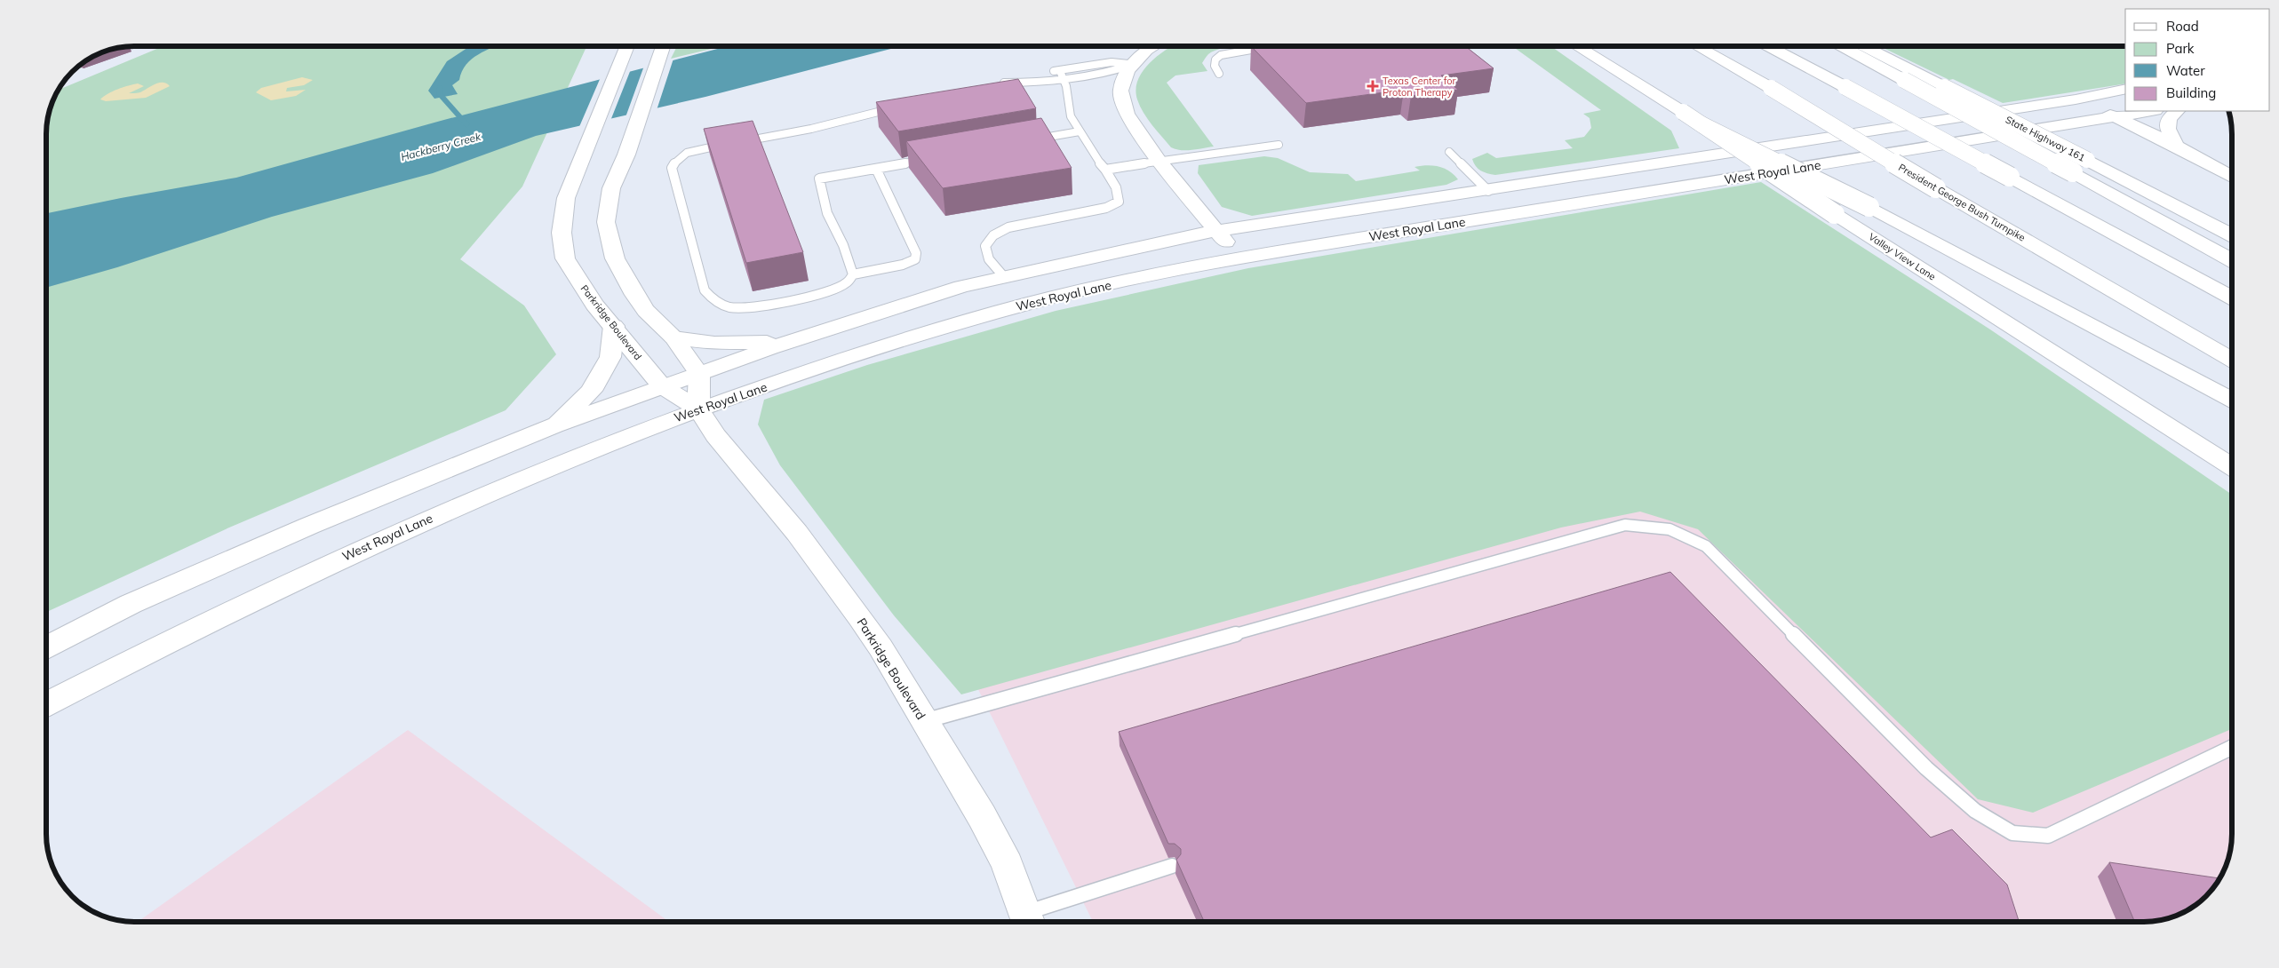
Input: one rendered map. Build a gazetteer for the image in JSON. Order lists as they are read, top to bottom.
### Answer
{
  "streets": {
    "main road": [
      "State Highway 161",
      "West Royal Lane",
      "President George Bush Turnpike",
      "Valley View Lane",
      "Parkridge Boulevard"
    ]
  },
  "crossings": [
    ["West Royal Lane", "Parkridge Boulevard"]
  ],
  "water": ["Hackberry Creek"],
  "places": {
    "health": ["Texas Center for Proton Therapy"]
  },
  "legend": [
    "Road",
    "Park",
    "Water",
    "Building"
  ]
}
